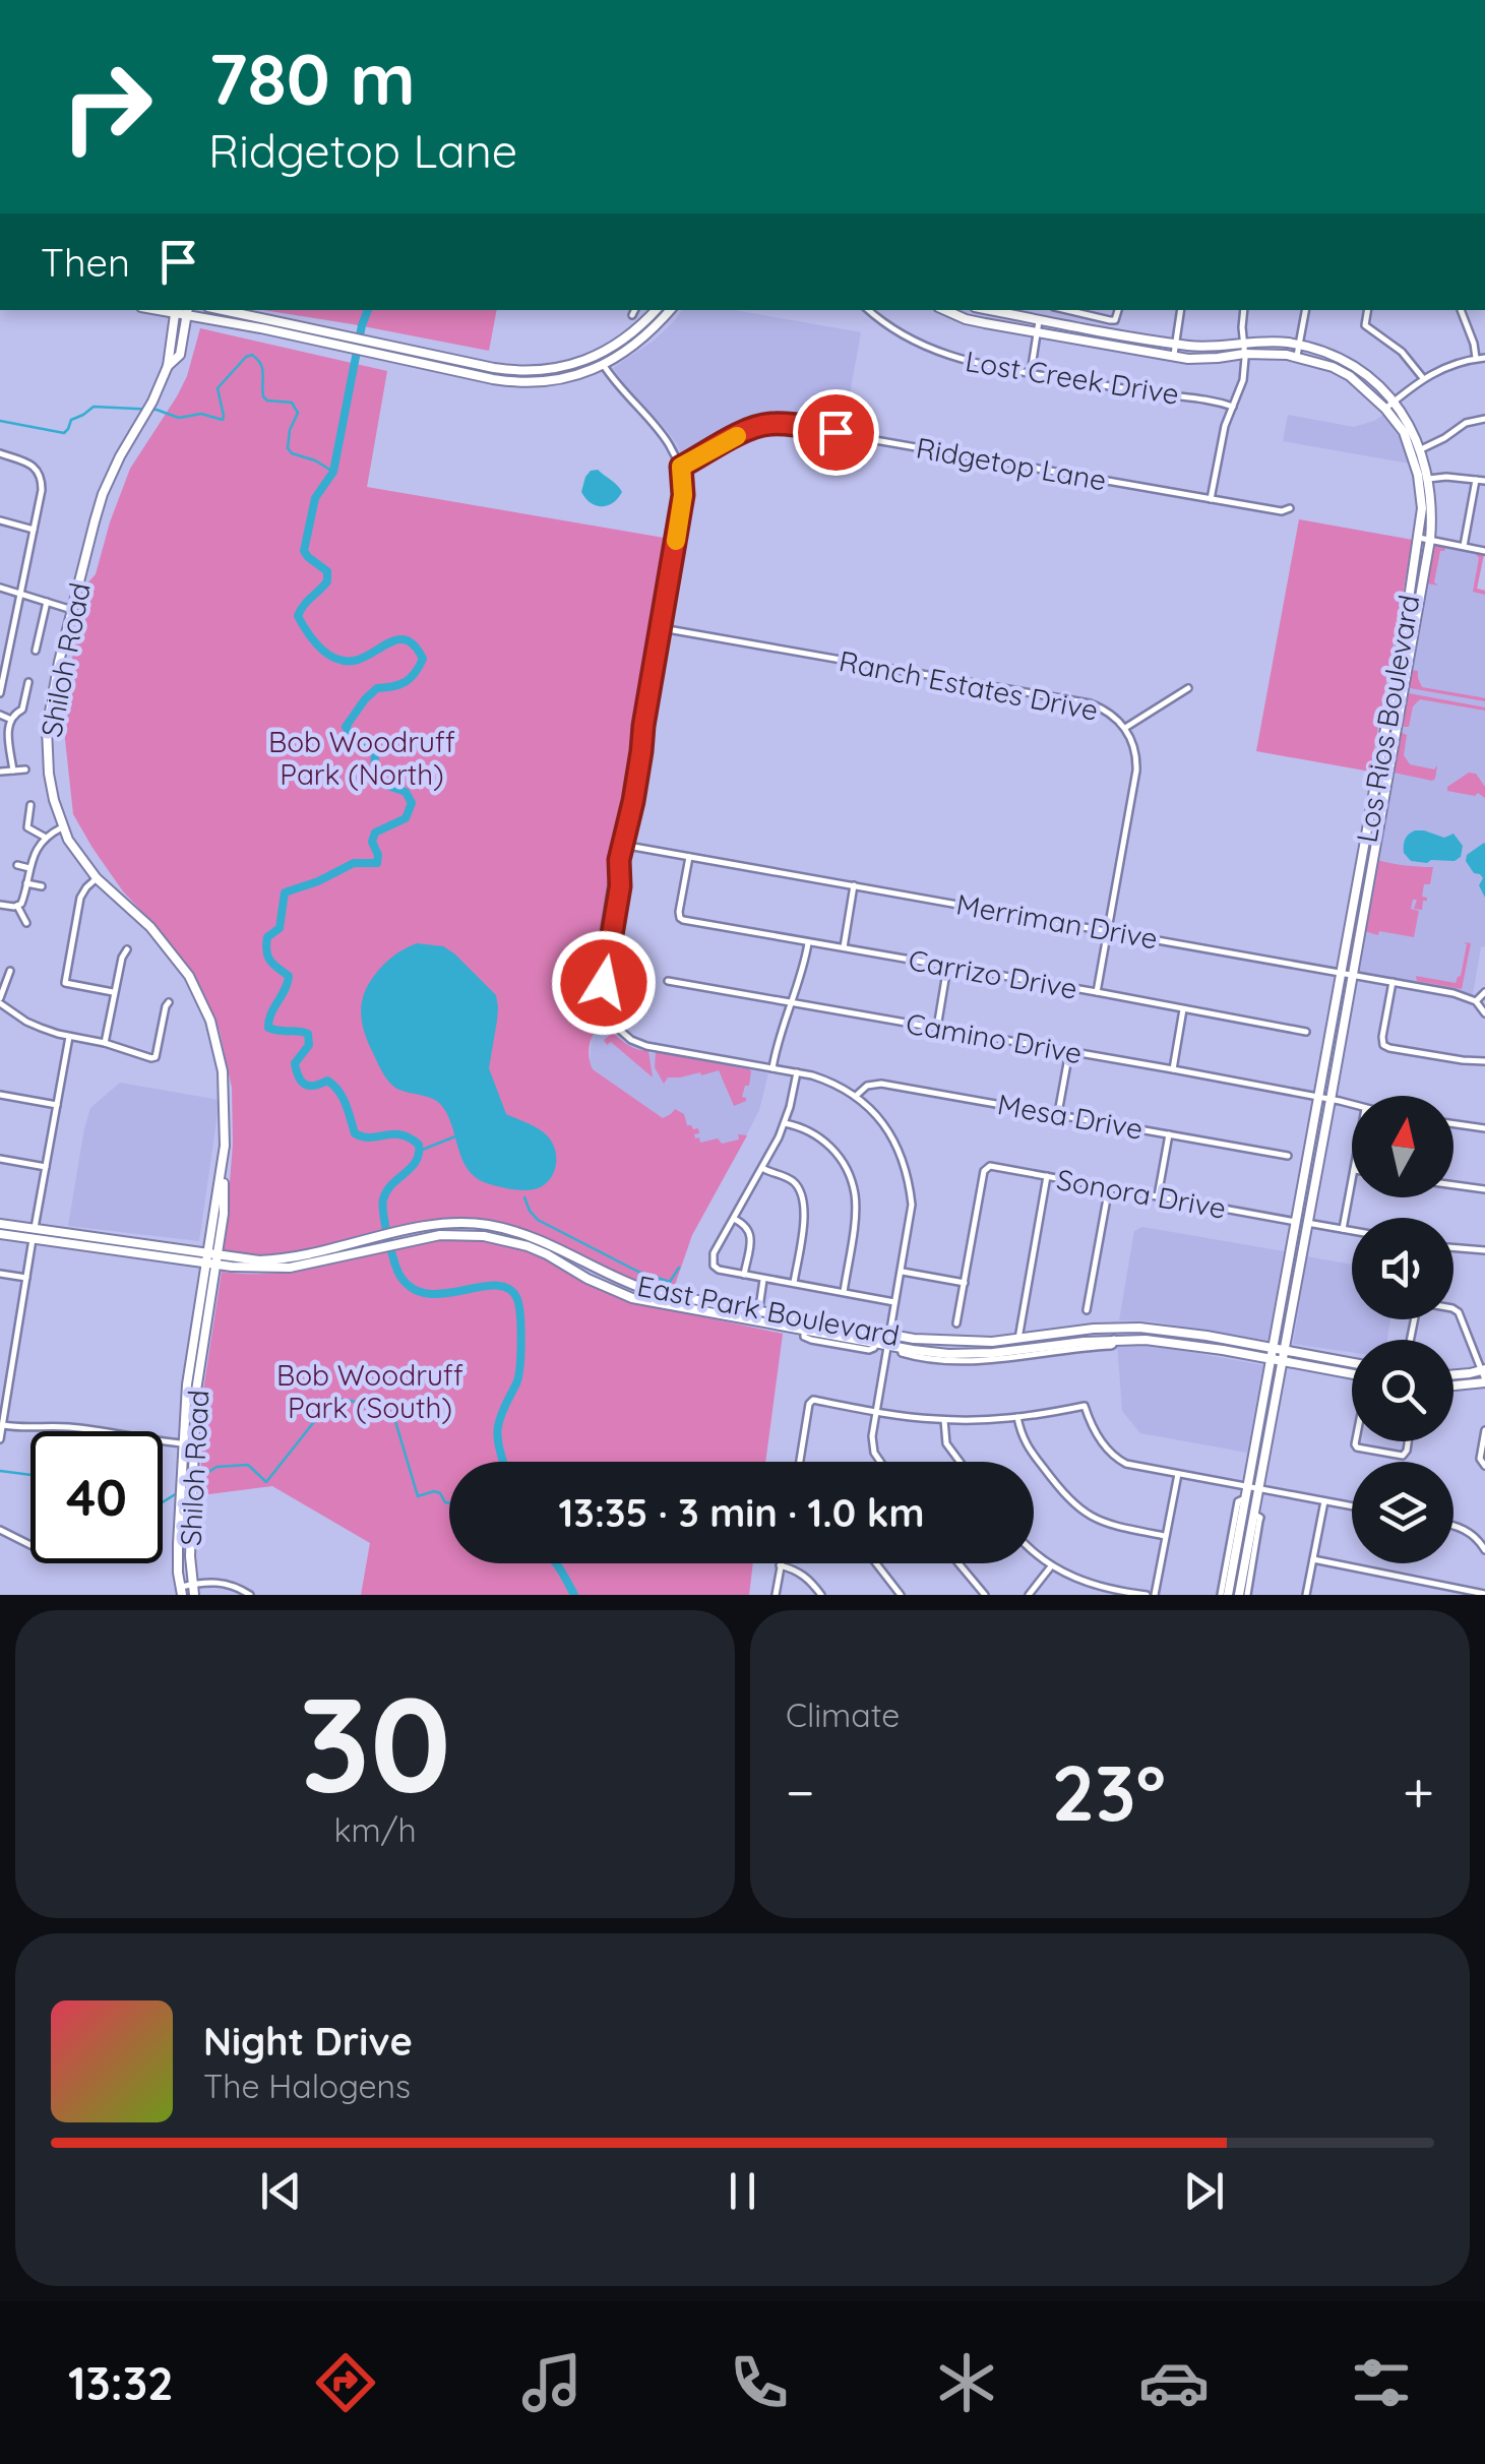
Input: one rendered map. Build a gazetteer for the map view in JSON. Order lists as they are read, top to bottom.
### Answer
{
  "streets": {
    "main road": ["Shiloh Road", "Los Rios Boulevard", "East Park Boulevard"],
    "street": [
      "Lost Creek Drive",
      "Ridgetop Lane",
      "Ranch Estates Drive",
      "Merriman Drive",
      "Carrizo Drive",
      "Camino Drive",
      "Mesa Drive",
      "Sonora Drive"
    ]
  },
  "crossings": [
    ["Shiloh Road", "East Park Boulevard"],
    ["Ranch Estates Drive", "Merriman Drive"],
    ["Ranch Estates Drive", "Carrizo Drive"],
    ["Los Rios Boulevard", "Merriman Drive"],
    ["Los Rios Boulevard", "Camino Drive"],
    ["Los Rios Boulevard", "Sonora Drive"],
    ["Los Rios Boulevard", "East Park Boulevard"],
    ["Merriman Drive", "Carrizo Drive"]
  ],
  "parks": ["Bob Woodruff Park (North)", "Bob Woodruff Park (South)"],
  "north": "top",
  "page": {
    "turn": ["780 m", "Ridgetop Lane"],
    "then": "Then",
    "limit": "40",
    "trip": "13:35 · 3 min · 1.0 km",
    "tile": [
      ["30", "km/h"],
      "Climate"
    ],
    "heat": ["−", "23°", "+"],
    "song": ["Night Drive", "The Halogens"],
    "tabs": "13:32"
  }
}
